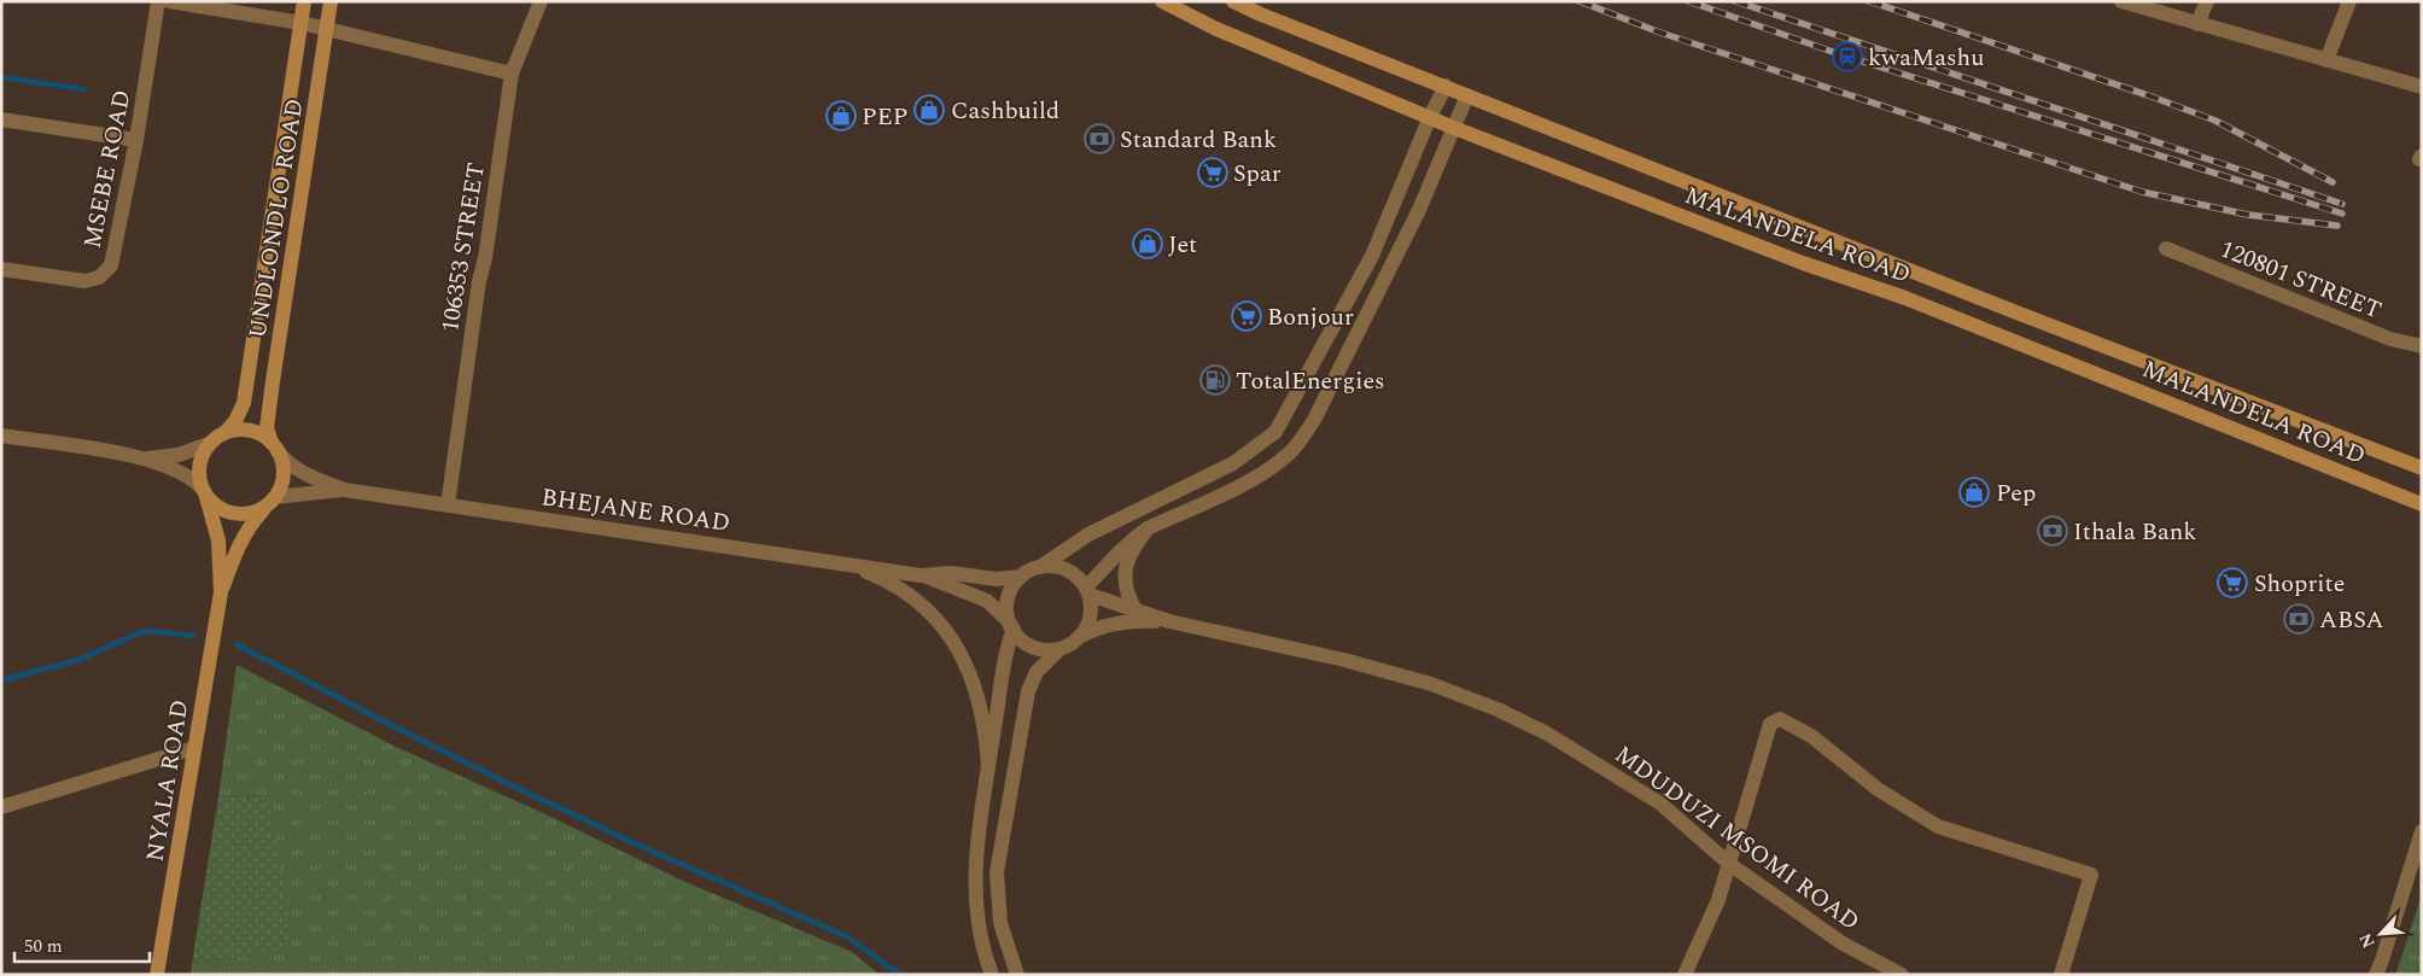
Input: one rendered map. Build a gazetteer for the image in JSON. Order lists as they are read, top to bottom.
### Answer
{
  "streets": {
    "main road": ["UNDLONDLO ROAD", "MALANDELA ROAD", "NYALA ROAD"],
    "street": [
      "MSEBE ROAD",
      "106353 STREET",
      "120801 STREET",
      "BHEJANE ROAD",
      "MDUDUZI MSOMI ROAD"
    ]
  },
  "crossings": [
    ["UNDLONDLO ROAD", "BHEJANE ROAD"],
    ["UNDLONDLO ROAD", "NYALA ROAD"],
    ["106353 STREET", "BHEJANE ROAD"],
    ["BHEJANE ROAD", "NYALA ROAD"],
    ["BHEJANE ROAD", "MDUDUZI MSOMI ROAD"]
  ],
  "places": {
    "station": ["kwaMashu"],
    "shop": [
      "Cashbuild",
      "PEP",
      "Jet",
      "Pep"
    ],
    "bank": ["Standard Bank", "Ithala Bank", "ABSA"],
    "supermarket": ["Spar", "Bonjour", "Shoprite"],
    "fuel station": ["TotalEnergies"]
  },
  "scale_bar": "50 m",
  "north": "bottom left"
}
